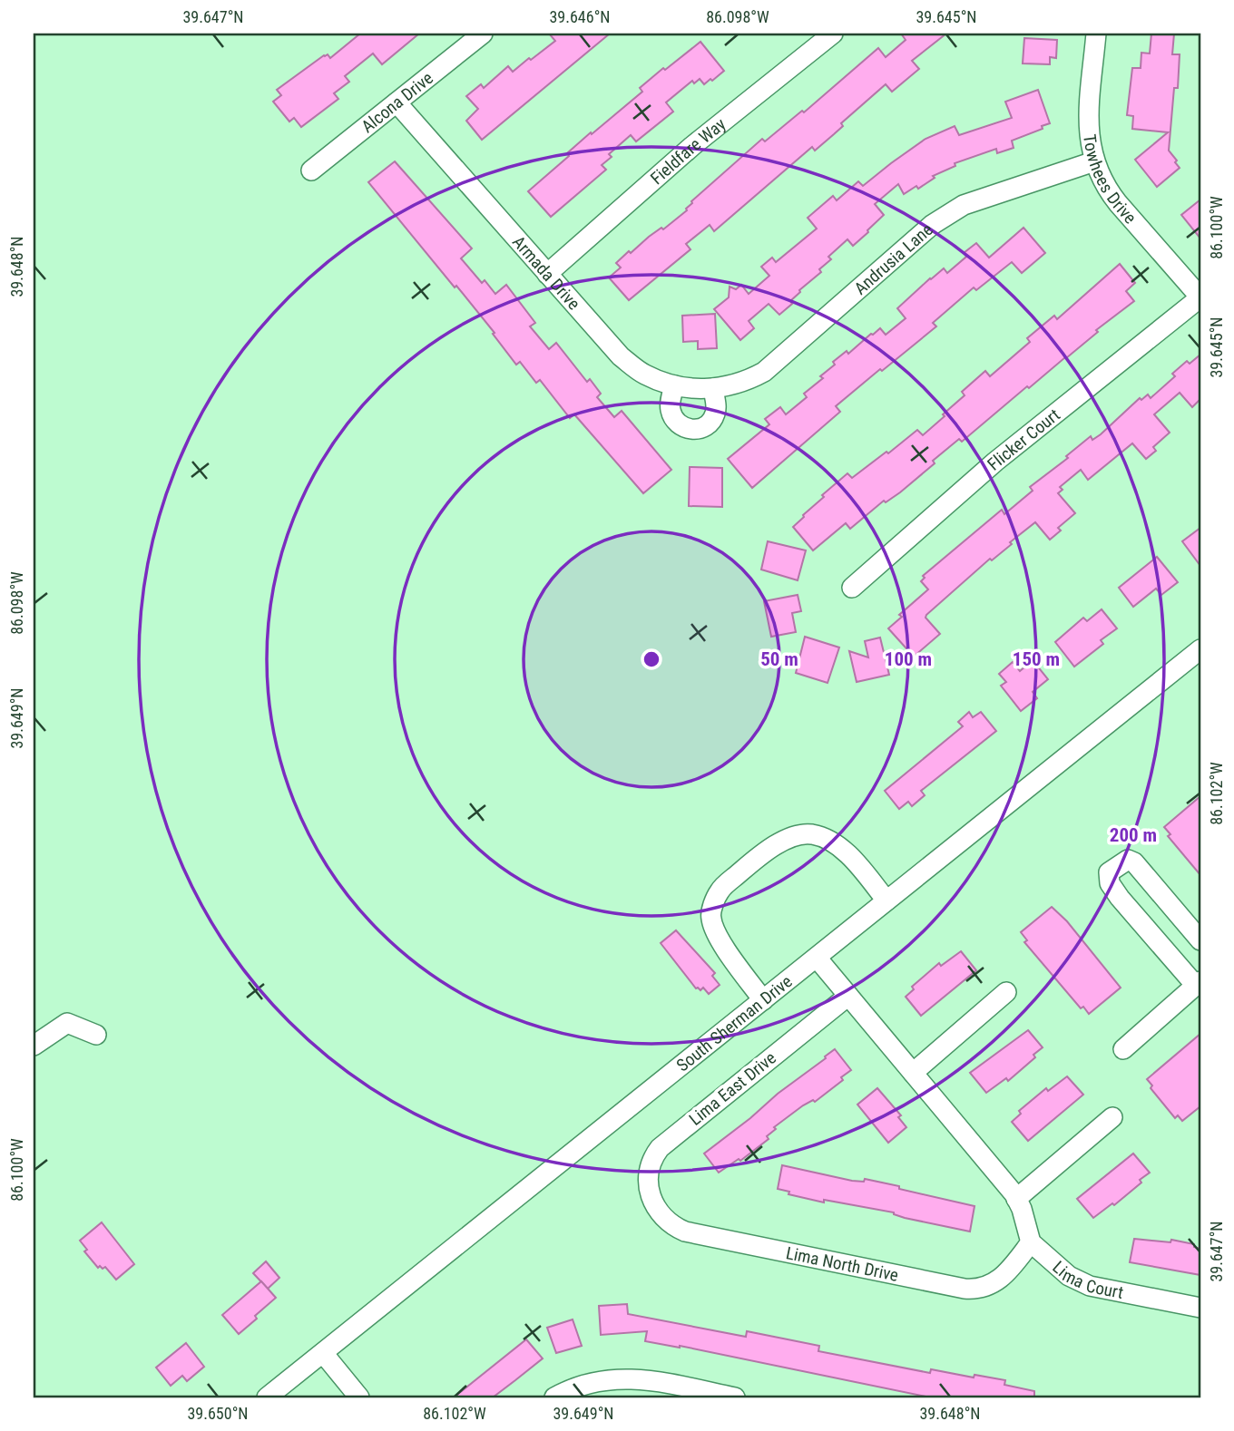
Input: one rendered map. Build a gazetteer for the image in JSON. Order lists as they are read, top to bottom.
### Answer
{
  "streets": {
    "street": [
      "Alcona Drive",
      "Fieldfare Way",
      "Towhees Drive",
      "Andrusia Lane",
      "Armada Drive",
      "Flicker Court",
      "South Sherman Drive",
      "Lima East Drive",
      "Lima North Drive",
      "Lima Court"
    ]
  },
  "crossings": [
    ["Alcona Drive", "Armada Drive"],
    ["Fieldfare Way", "Armada Drive"],
    ["Towhees Drive", "Andrusia Lane"],
    ["Towhees Drive", "Flicker Court"],
    ["Andrusia Lane", "Armada Drive"],
    ["Lima East Drive", "Lima North Drive"],
    ["Lima North Drive", "Lima Court"]
  ],
  "coordinates": [
    "39.647°N",
    "39.646°N",
    "86.098°W",
    "39.645°N",
    "86.100°W",
    "39.648°N",
    "39.649°N",
    "86.102°W",
    "39.650°N"
  ],
  "rings": [
    "50 m",
    "100 m",
    "150 m",
    "200 m"
  ]
}
